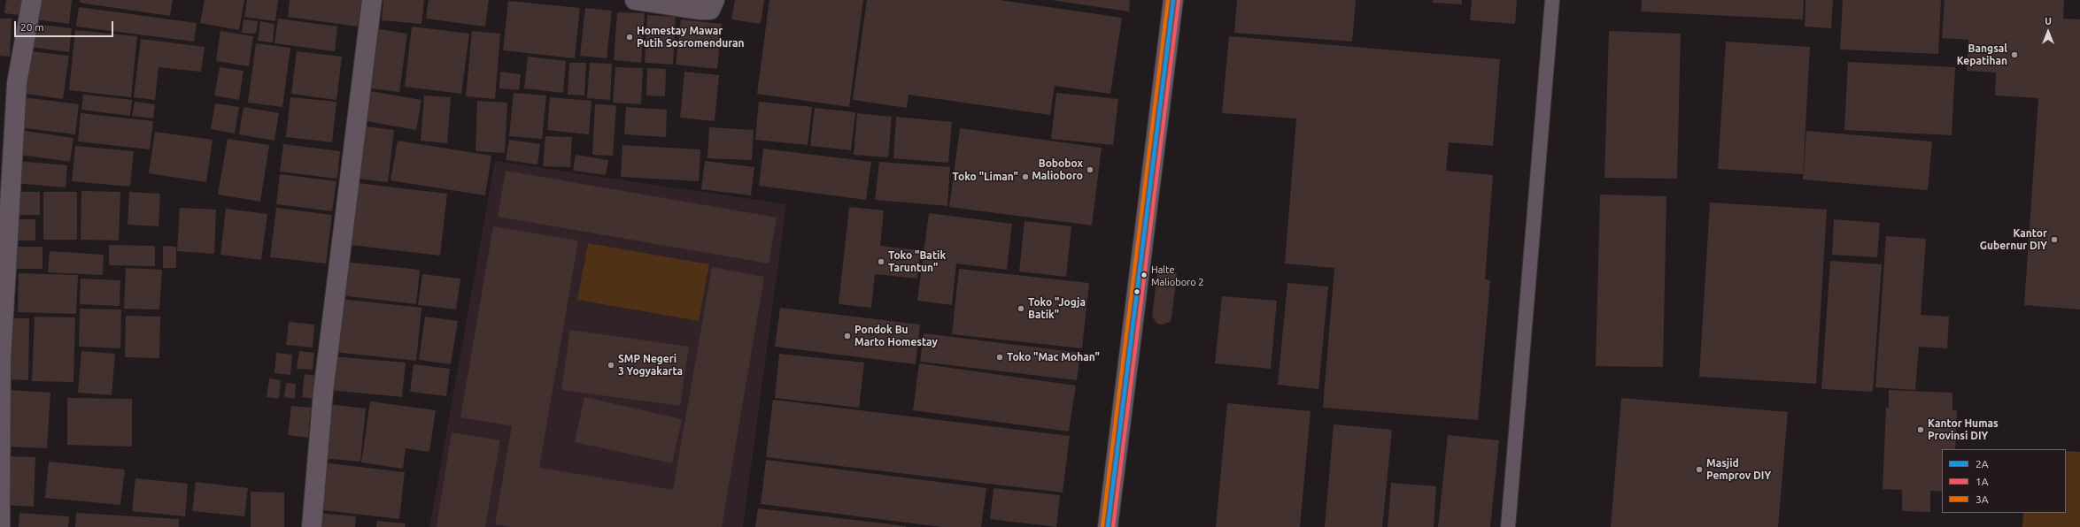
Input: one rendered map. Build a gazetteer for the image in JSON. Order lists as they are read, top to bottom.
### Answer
{
  "places": [
    "Homestay Mawar Putih Sosromenduran",
    "Bangsal Kepatihan",
    "Bobobox Malioboro",
    "Toko \"Liman\"",
    "Kantor Gubernur DIY",
    "Toko \"Batik Taruntun\"",
    "Halte Malioboro 2",
    "Toko \"Jogja Batik\"",
    "Pondok Bu Marto Homestay",
    "Toko \"Mac Mohan\"",
    "SMP Negeri 3 Yogyakarta",
    "Kantor Humas Provinsi DIY",
    "Masjid Pemprov DIY"
  ],
  "lines": ["transit line 2A", "transit line 3A", "transit line 1A"],
  "legend": ["2A", "1A", "3A"],
  "scale_bar": "20 m",
  "north": "top"
}
